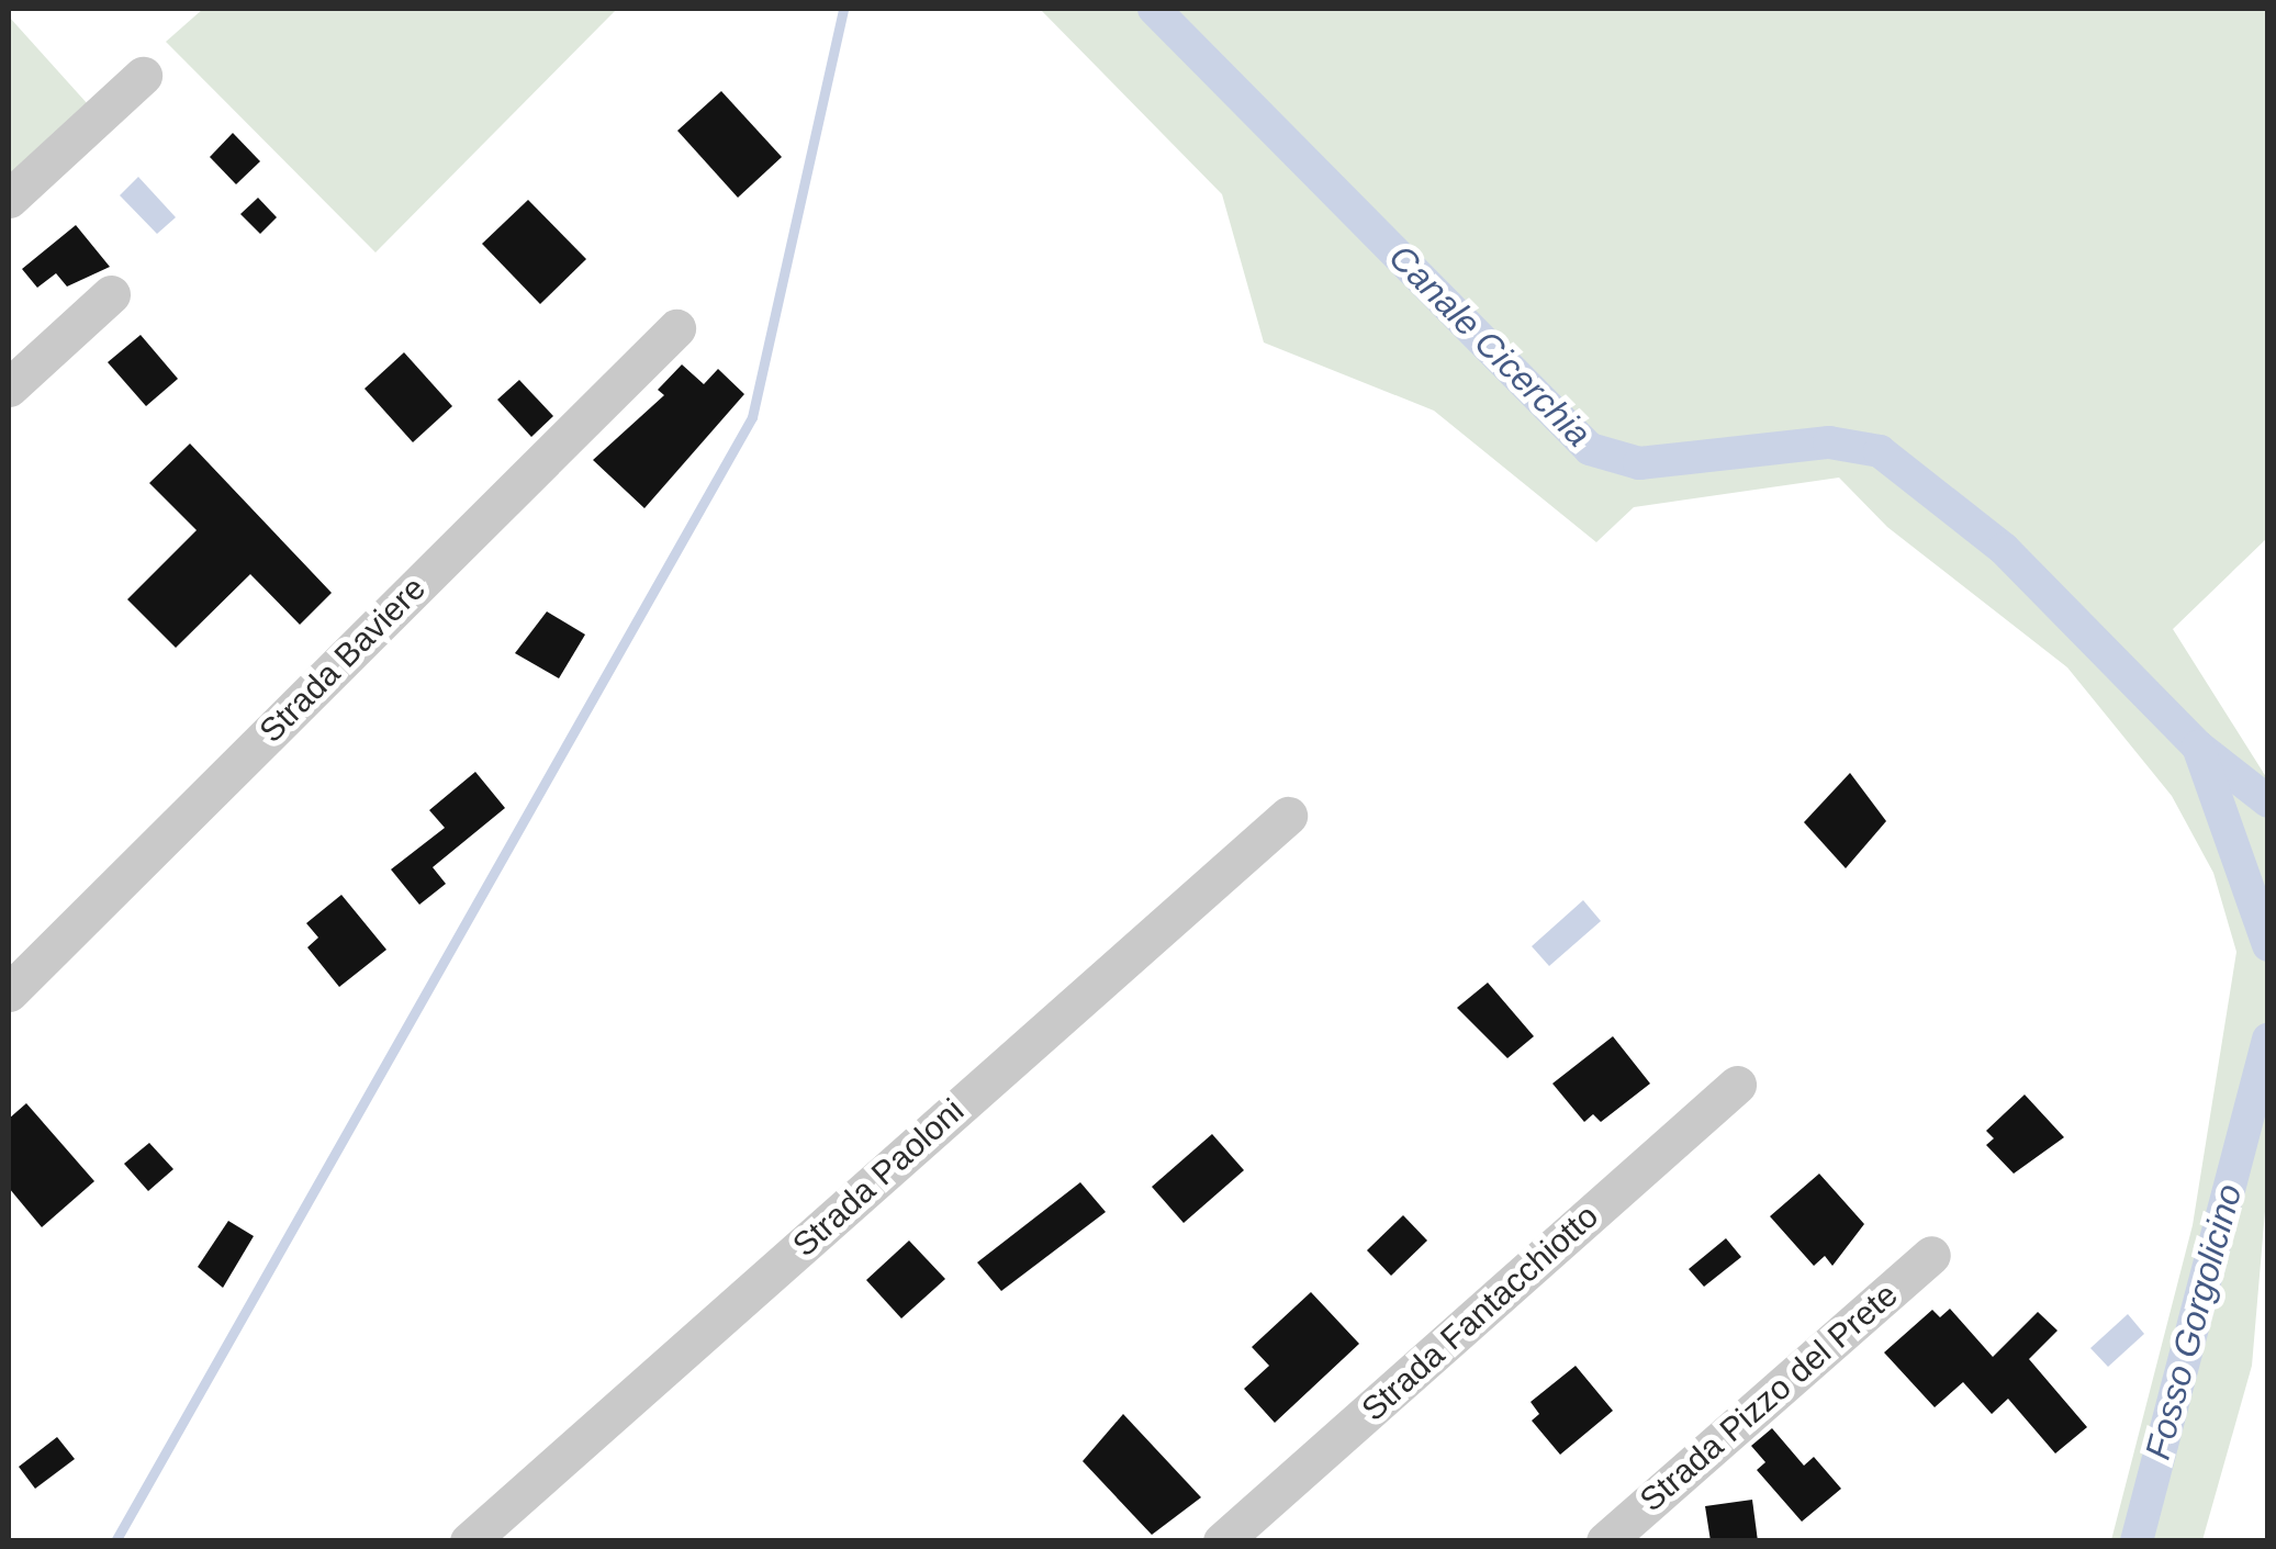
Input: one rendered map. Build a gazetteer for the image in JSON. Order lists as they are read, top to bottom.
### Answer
{
  "streets": {
    "street": [
      "Strada Baviere",
      "Strada Paoloni",
      "Strada Fantacchiotto",
      "Strada Pizzo del Prete"
    ]
  },
  "water": ["Canale Cicerchia", "Fosso Gorgolicino"]
}
